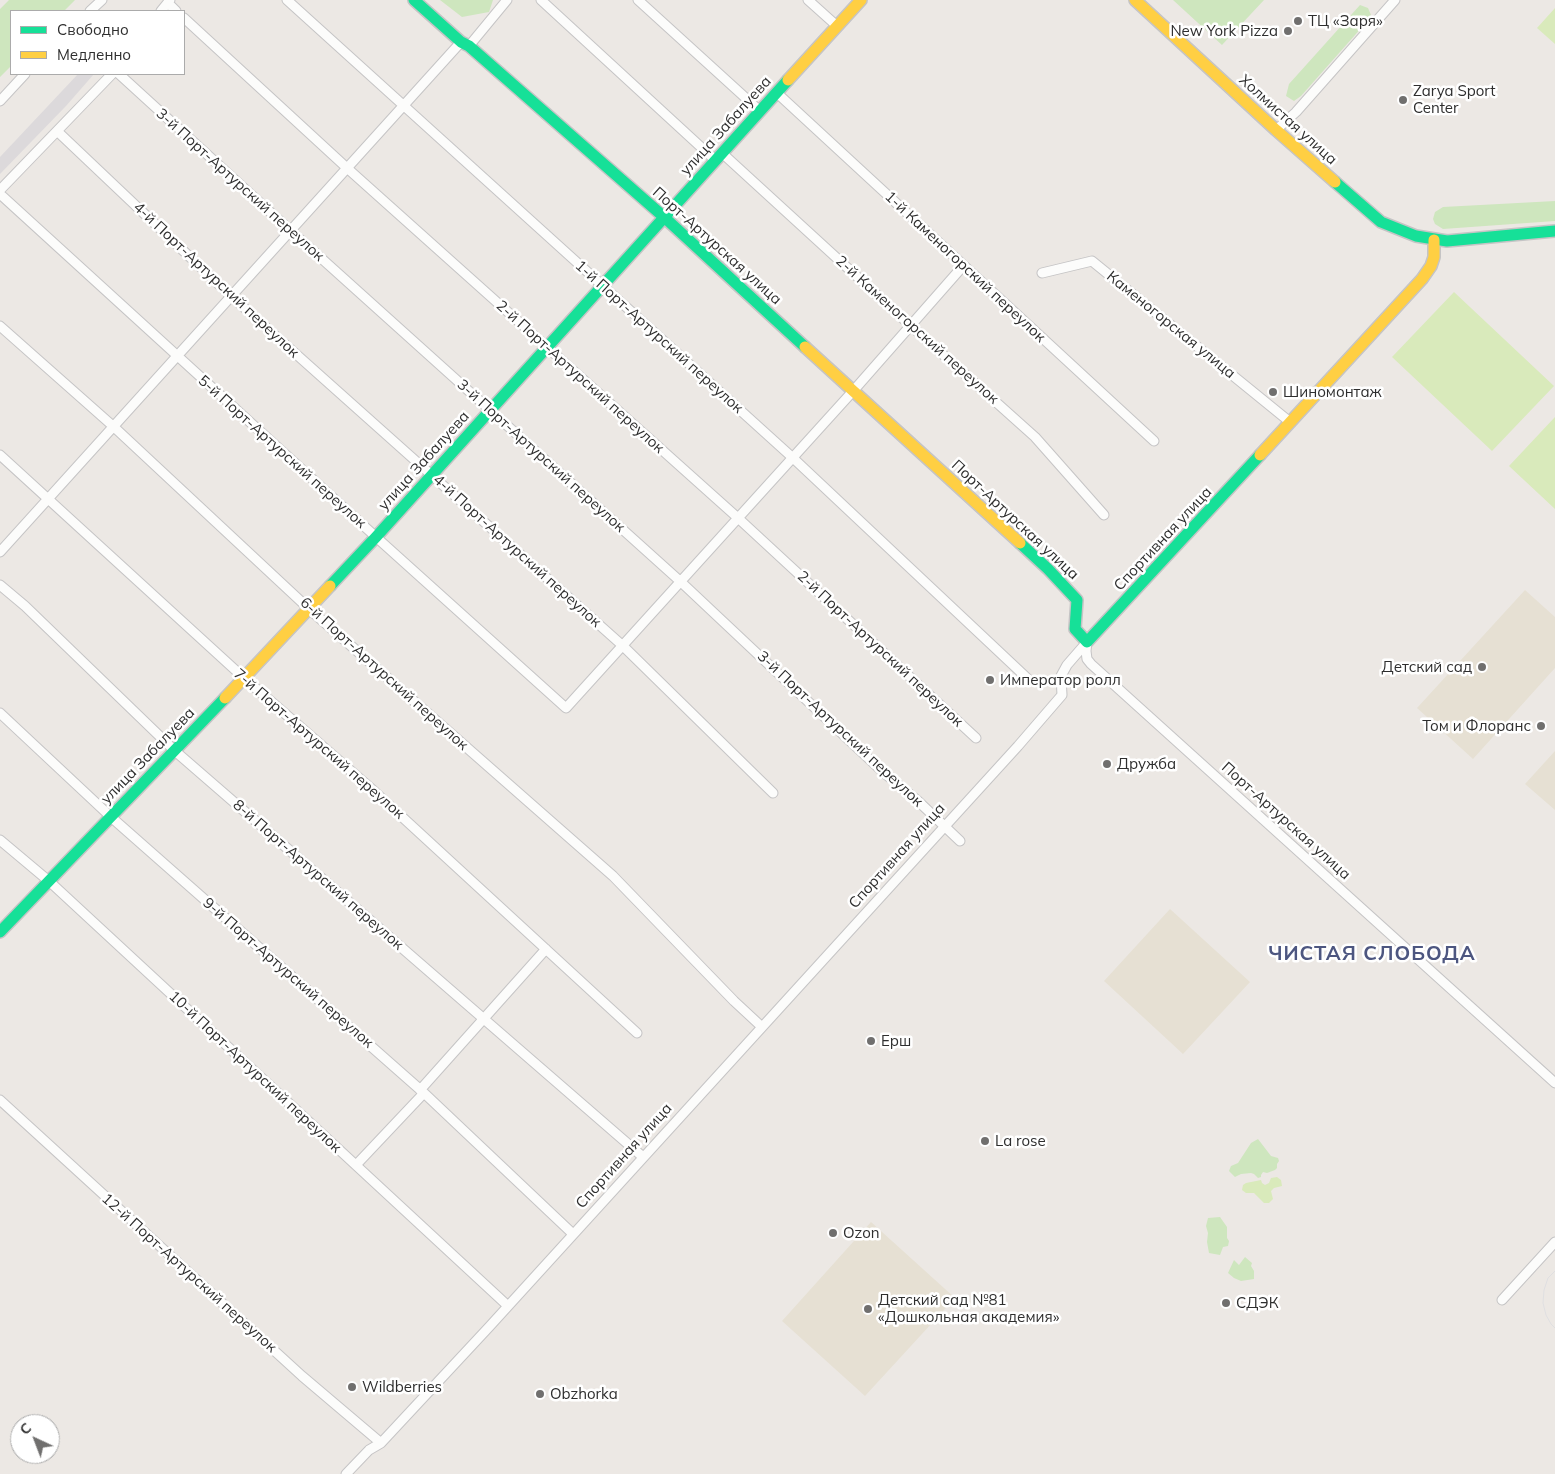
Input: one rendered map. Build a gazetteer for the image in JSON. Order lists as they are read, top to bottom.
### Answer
{
  "streets": {
    "street": [
      "Холмистая улица",
      "улица Забалуева",
      "3-й Порт-Артурский переулок",
      "Порт-Артурская улица",
      "1-й Каменогорский переулок",
      "4-й Порт-Артурский переулок",
      "Каменогорская улица",
      "2-й Каменогорский переулок",
      "1-й Порт-Артурский переулок",
      "2-й Порт-Артурский переулок",
      "5-й Порт-Артурский переулок",
      "Спортивная улица",
      "6-й Порт-Артурский переулок",
      "7-й Порт-Артурский переулок",
      "8-й Порт-Артурский переулок",
      "9-й Порт-Артурский переулок",
      "10-й Порт-Артурский переулок",
      "12-й Порт-Артурский переулок"
    ]
  },
  "crossings": [
    ["Холмистая улица", "Спортивная улица"],
    ["улица Забалуева", "3-й Порт-Артурский переулок"],
    ["улица Забалуева", "Порт-Артурская улица"],
    ["улица Забалуева", "1-й Каменогорский переулок"],
    ["улица Забалуева", "4-й Порт-Артурский переулок"],
    ["улица Забалуева", "2-й Каменогорский переулок"],
    ["улица Забалуева", "1-й Порт-Артурский переулок"],
    ["улица Забалуева", "2-й Порт-Артурский переулок"],
    ["улица Забалуева", "5-й Порт-Артурский переулок"],
    ["улица Забалуева", "6-й Порт-Артурский переулок"],
    ["улица Забалуева", "7-й Порт-Артурский переулок"],
    ["улица Забалуева", "8-й Порт-Артурский переулок"],
    ["улица Забалуева", "9-й Порт-Артурский переулок"],
    ["улица Забалуева", "10-й Порт-Артурский переулок"],
    ["3-й Порт-Артурский переулок", "Спортивная улица"],
    ["Порт-Артурская улица", "Спортивная улица"],
    ["4-й Порт-Артурский переулок", "5-й Порт-Артурский переулок"],
    ["Каменогорская улица", "Спортивная улица"],
    ["Спортивная улица", "6-й Порт-Артурский переулок"],
    ["Спортивная улица", "8-й Порт-Артурский переулок"],
    ["Спортивная улица", "9-й Порт-Артурский переулок"],
    ["Спортивная улица", "10-й Порт-Артурский переулок"],
    ["Спортивная улица", "12-й Порт-Артурский переулок"]
  ],
  "districts": ["ЧИСТАЯ СЛОБОДА"],
  "places": [
    "ТЦ «Заря»",
    "New York Pizza",
    "Zarya Sport Center",
    "Шиномонтаж",
    "Детский сад",
    "Император ролл",
    "Том и Флоранс",
    "Дружба",
    "Ерш",
    "La rose",
    "Ozon",
    "СДЭК",
    "Детский сад №81 «Дошкольная академия»",
    "Wildberries",
    "Obzhorka"
  ],
  "legend": ["Свободно", "Медленно"],
  "north": "top left"
}
